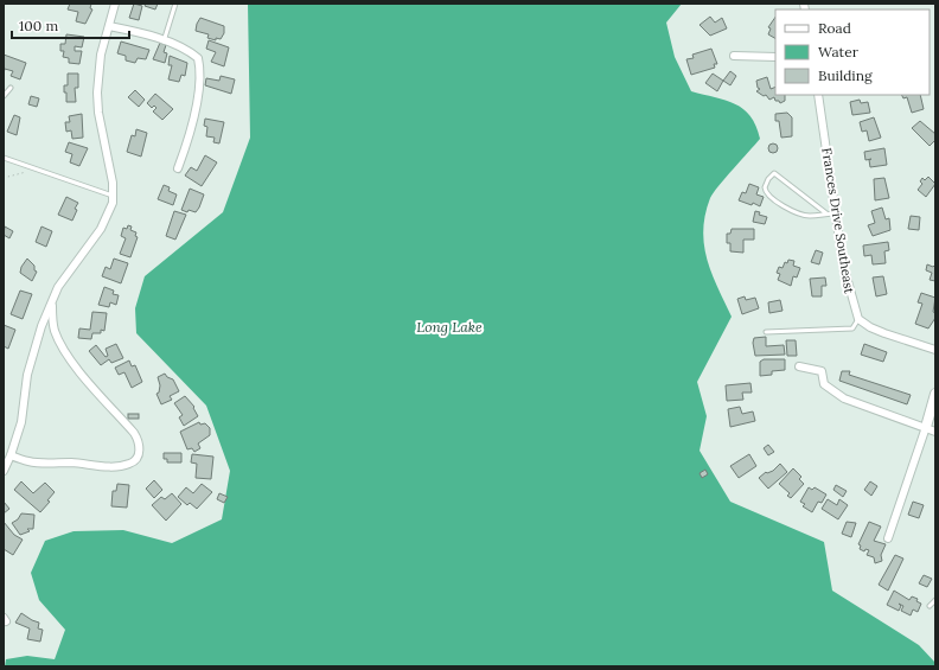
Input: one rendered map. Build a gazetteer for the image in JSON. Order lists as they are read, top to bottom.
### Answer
{
  "streets": {
    "street": ["Frances Drive Southeast"]
  },
  "water": ["Long Lake"],
  "legend": ["Road", "Water", "Building"],
  "scale_bar": "100 m"
}
